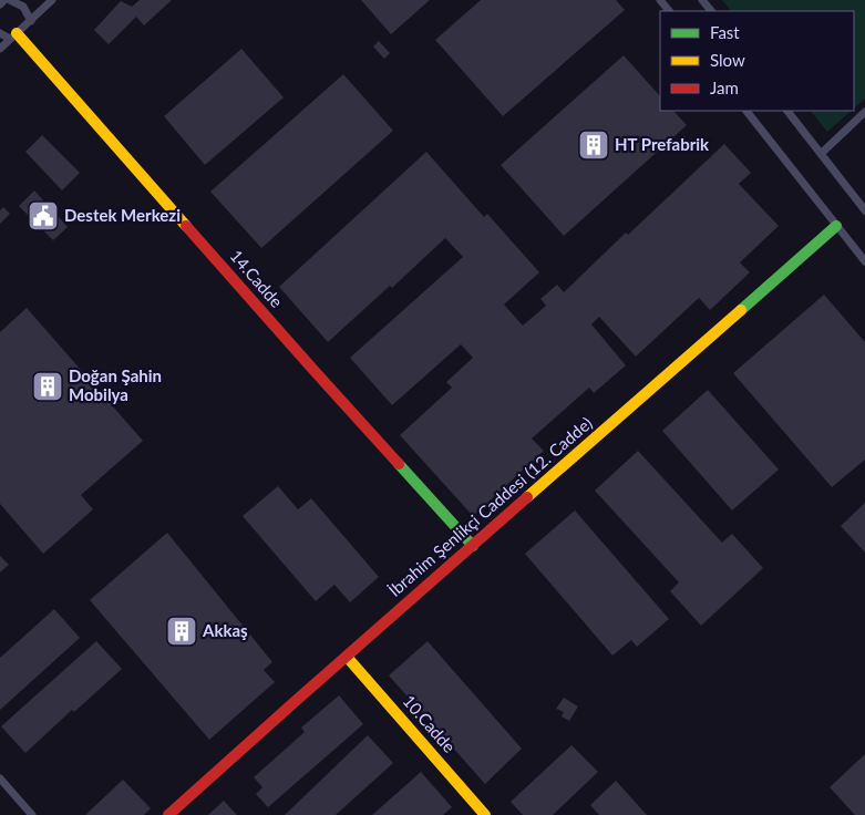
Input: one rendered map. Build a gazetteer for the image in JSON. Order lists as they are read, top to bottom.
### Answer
{
  "streets": {
    "street": ["14.Cadde", "İbrahim Şenlikçi Caddesi (12. Cadde)", "10.Cadde"]
  },
  "crossings": [
    ["14.Cadde", "İbrahim Şenlikçi Caddesi (12. Cadde)"],
    ["İbrahim Şenlikçi Caddesi (12. Cadde)", "10.Cadde"]
  ],
  "places": {
    "building": ["HT Prefabrik", "Doğan Şahin Mobilya", "Akkaş"],
    "public building": ["Destek Merkezi"]
  },
  "legend": ["Fast", "Slow", "Jam"]
}
